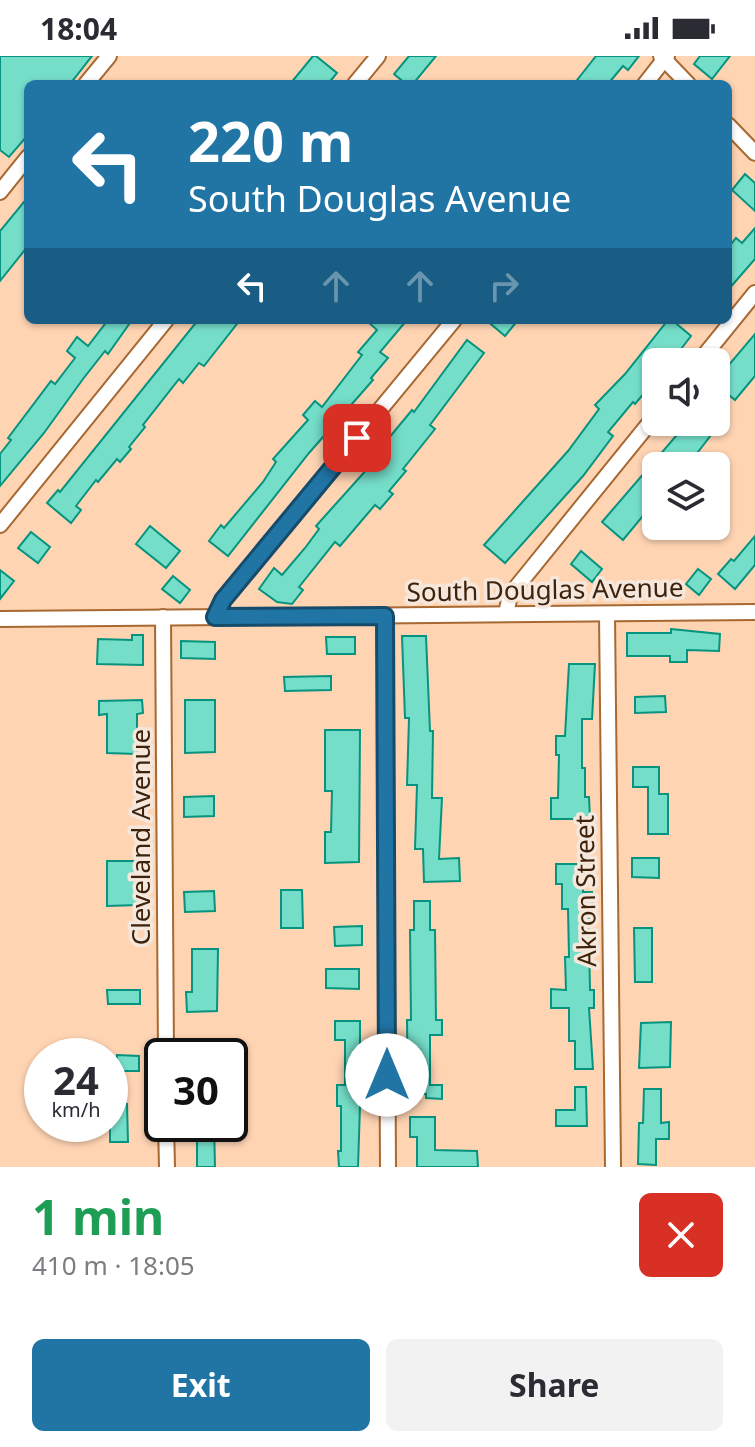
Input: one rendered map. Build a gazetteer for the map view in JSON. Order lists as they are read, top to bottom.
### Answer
{
  "streets": {
    "street": ["South Douglas Avenue", "Cleveland Avenue", "Akron Street"]
  },
  "crossings": [
    ["South Douglas Avenue", "Cleveland Avenue"],
    ["South Douglas Avenue", "Akron Street"]
  ],
  "page": {
    "status": "18:04",
    "turn": ["220 m", "South Douglas Avenue"],
    "speed": "24 km/h",
    "limit": "30",
    "heading": ["1 min", "410 m · 18:05"],
    "buttons": ["Exit", "Share"]
  }
}
